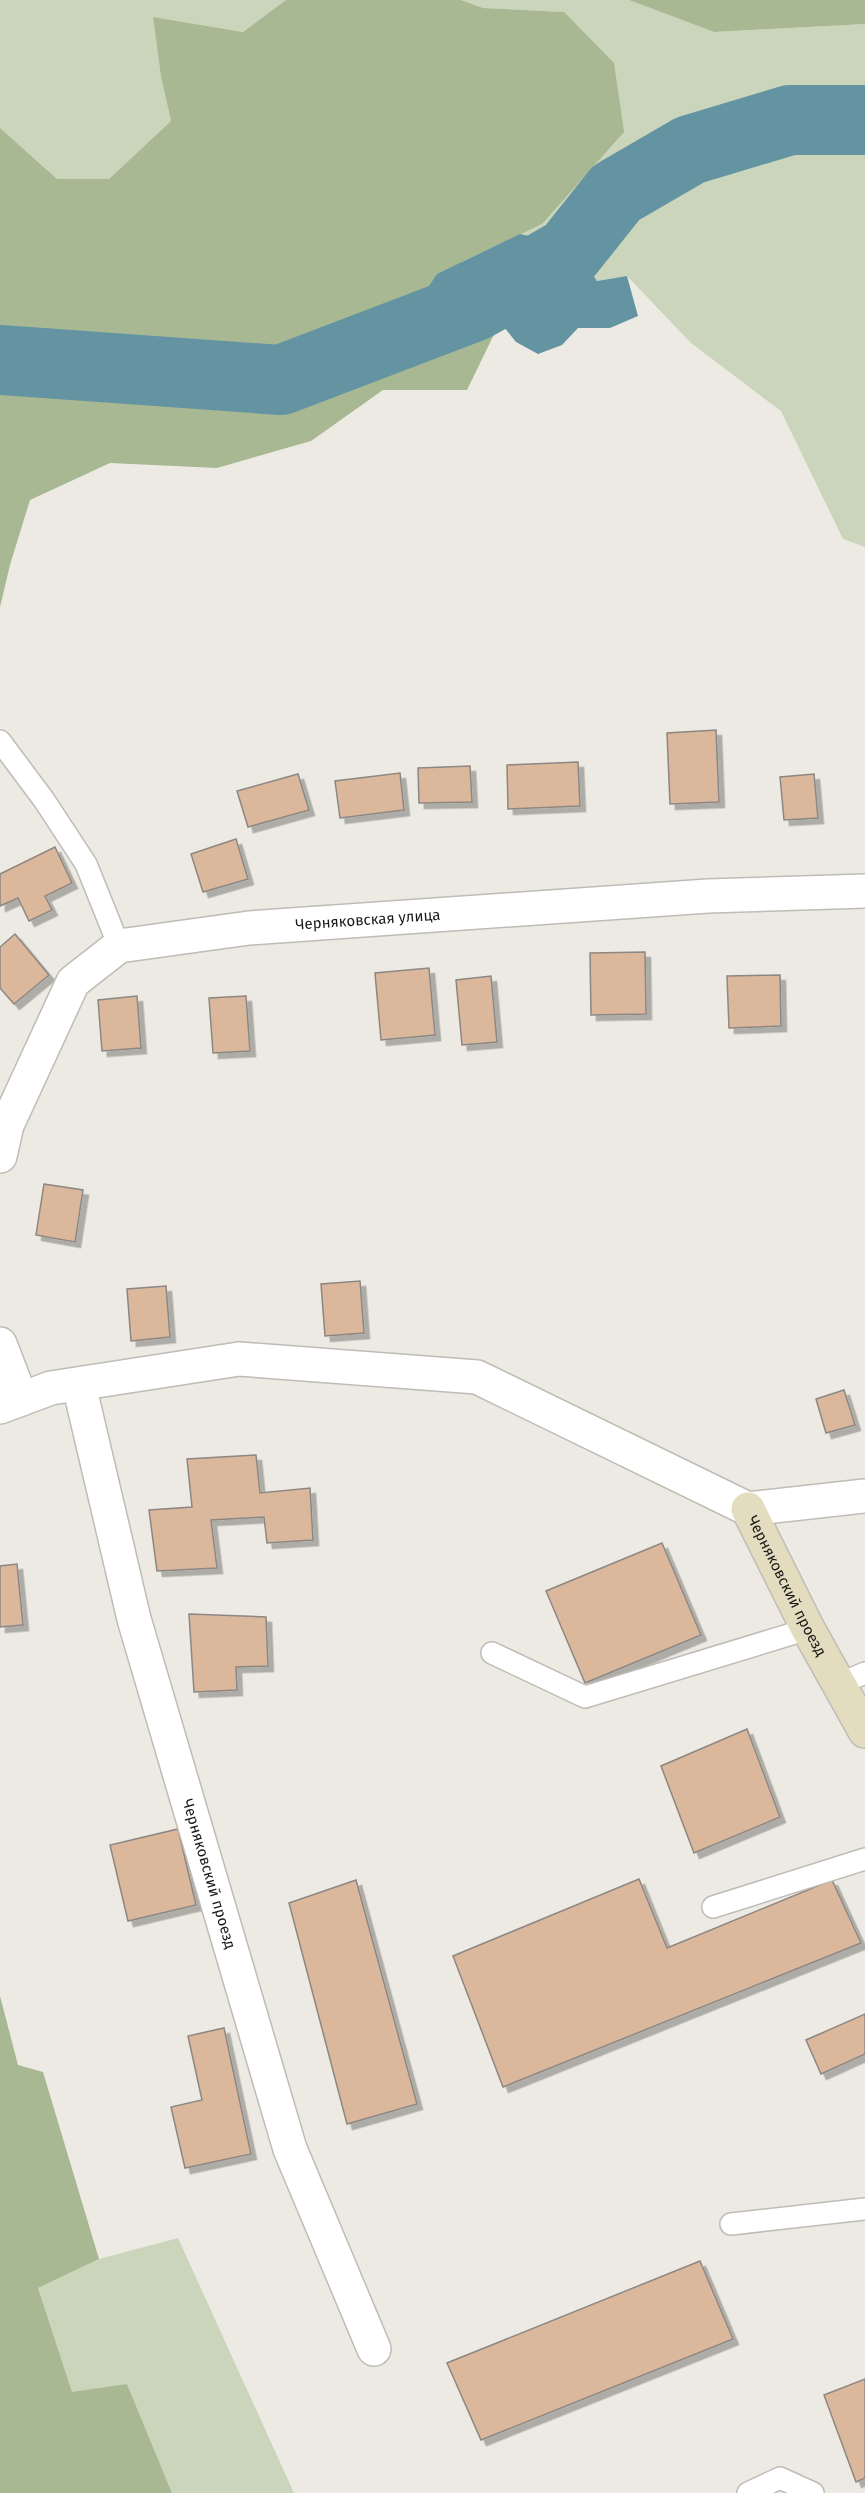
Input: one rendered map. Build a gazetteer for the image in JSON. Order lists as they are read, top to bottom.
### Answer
{
  "streets": {
    "street": ["Черняковская улица", "Черняковский проезд"]
  }
}
